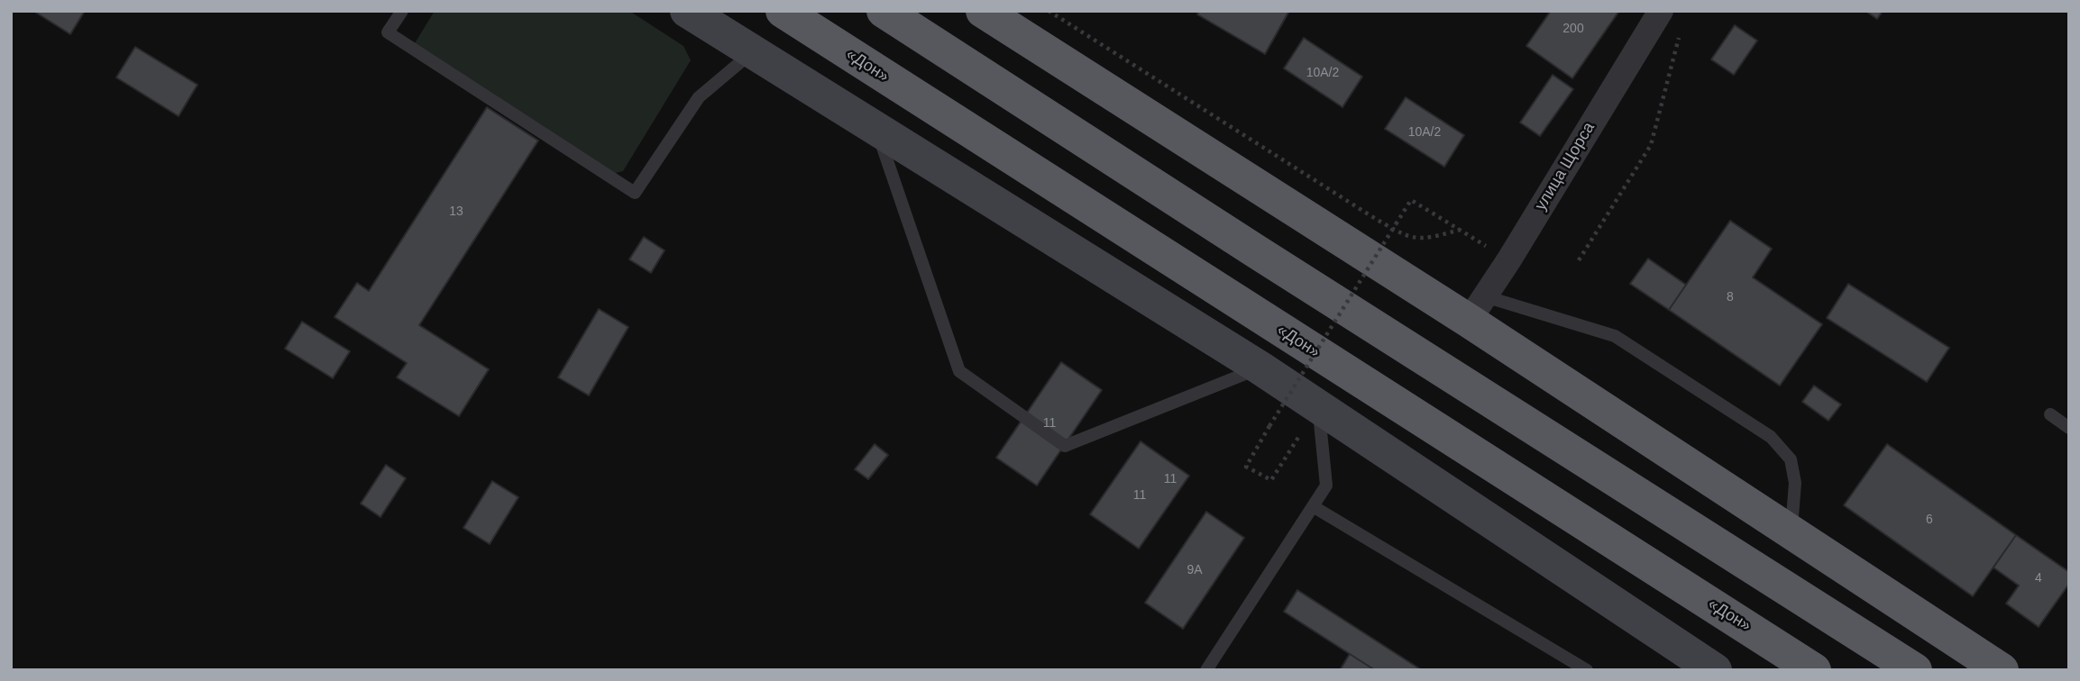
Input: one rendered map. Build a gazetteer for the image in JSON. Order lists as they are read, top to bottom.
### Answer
{
  "streets": {
    "highway": ["«Дон»"],
    "street": ["улица Щорса"]
  },
  "house_numbers": [
    "200",
    "10А/2",
    "10А/2",
    "13",
    "8",
    "11",
    "11",
    "11",
    "6",
    "9А",
    "4"
  ]
}
